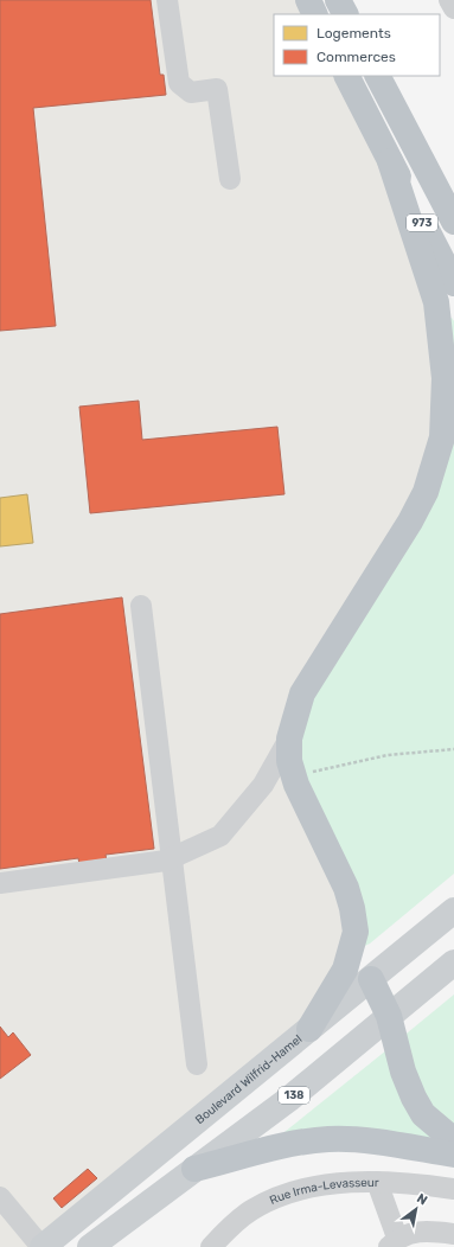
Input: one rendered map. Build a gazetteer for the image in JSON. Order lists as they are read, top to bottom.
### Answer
{
  "streets": {
    "highway": ["973"],
    "main road": ["Boulevard Wilfrid-Hamel", "138"],
    "street": ["Rue Irma-Levasseur"]
  },
  "legend": ["Logements", "Commerces"],
  "north": "top right"
}
